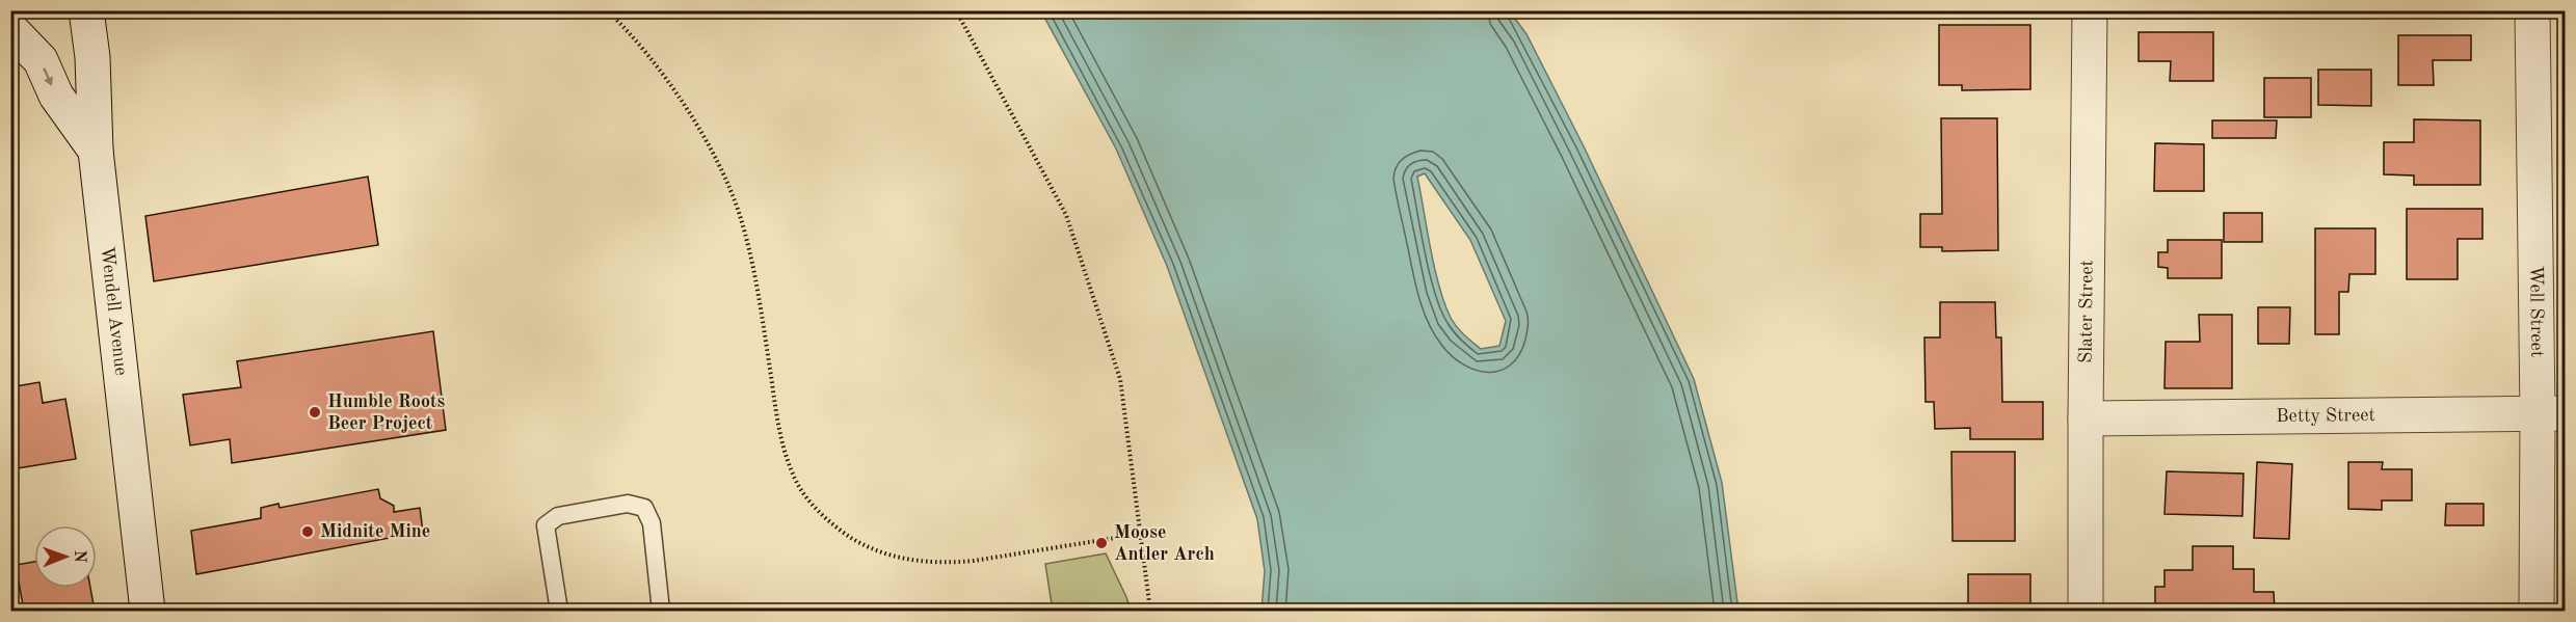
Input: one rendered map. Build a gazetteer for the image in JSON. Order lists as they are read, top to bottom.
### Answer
{
  "streets": {
    "street": [
      "Slater Street",
      "Well Street",
      "Wendell Avenue",
      "Betty Street"
    ]
  },
  "crossings": [
    ["Slater Street", "Betty Street"],
    ["Well Street", "Betty Street"]
  ],
  "places": ["Humble Roots Beer Project", "Midnite Mine", "Moose Antler Arch"],
  "north": "right"
}
